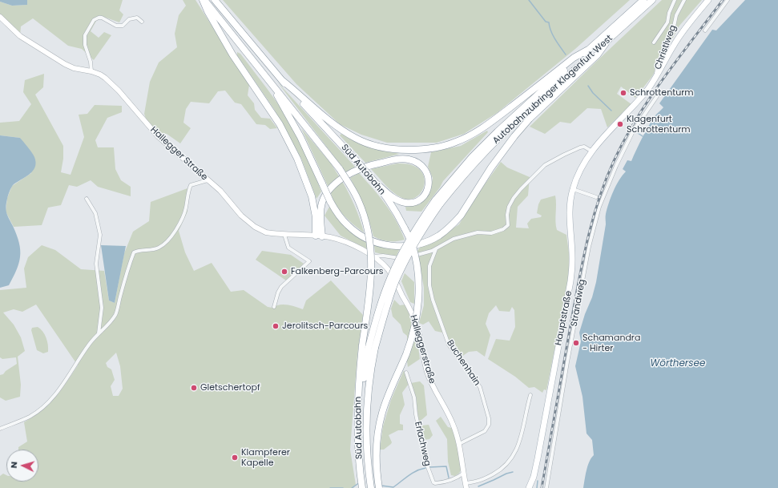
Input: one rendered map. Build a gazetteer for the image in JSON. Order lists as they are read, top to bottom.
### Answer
{
  "streets": {
    "highway": ["Autobahnzubringer Klagenfurt West", "Süd Autobahn"],
    "main road": ["Hallegger Straße", "Hauptstraße", "Halleggerstraße"],
    "street": [
      "Christlweg",
      "Strandweg",
      "Buchenhain",
      "Erlachweg"
    ]
  },
  "crossings": [
    ["Christlweg", "Hauptstraße"],
    ["Autobahnzubringer Klagenfurt West", "Süd Autobahn"],
    ["Hallegger Straße", "Halleggerstraße"],
    ["Halleggerstraße", "Buchenhain"],
    ["Halleggerstraße", "Erlachweg"]
  ],
  "water": ["Wörthersee"],
  "places": [
    "Schrottenturm",
    "Klagenfurt Schrottenturm",
    "Falkenberg-Parcours",
    "Jerolitsch-Parcours",
    "Schamandra - Hirter",
    "Gletschertopf",
    "Klampferer Kapelle"
  ],
  "north": "left"
}
